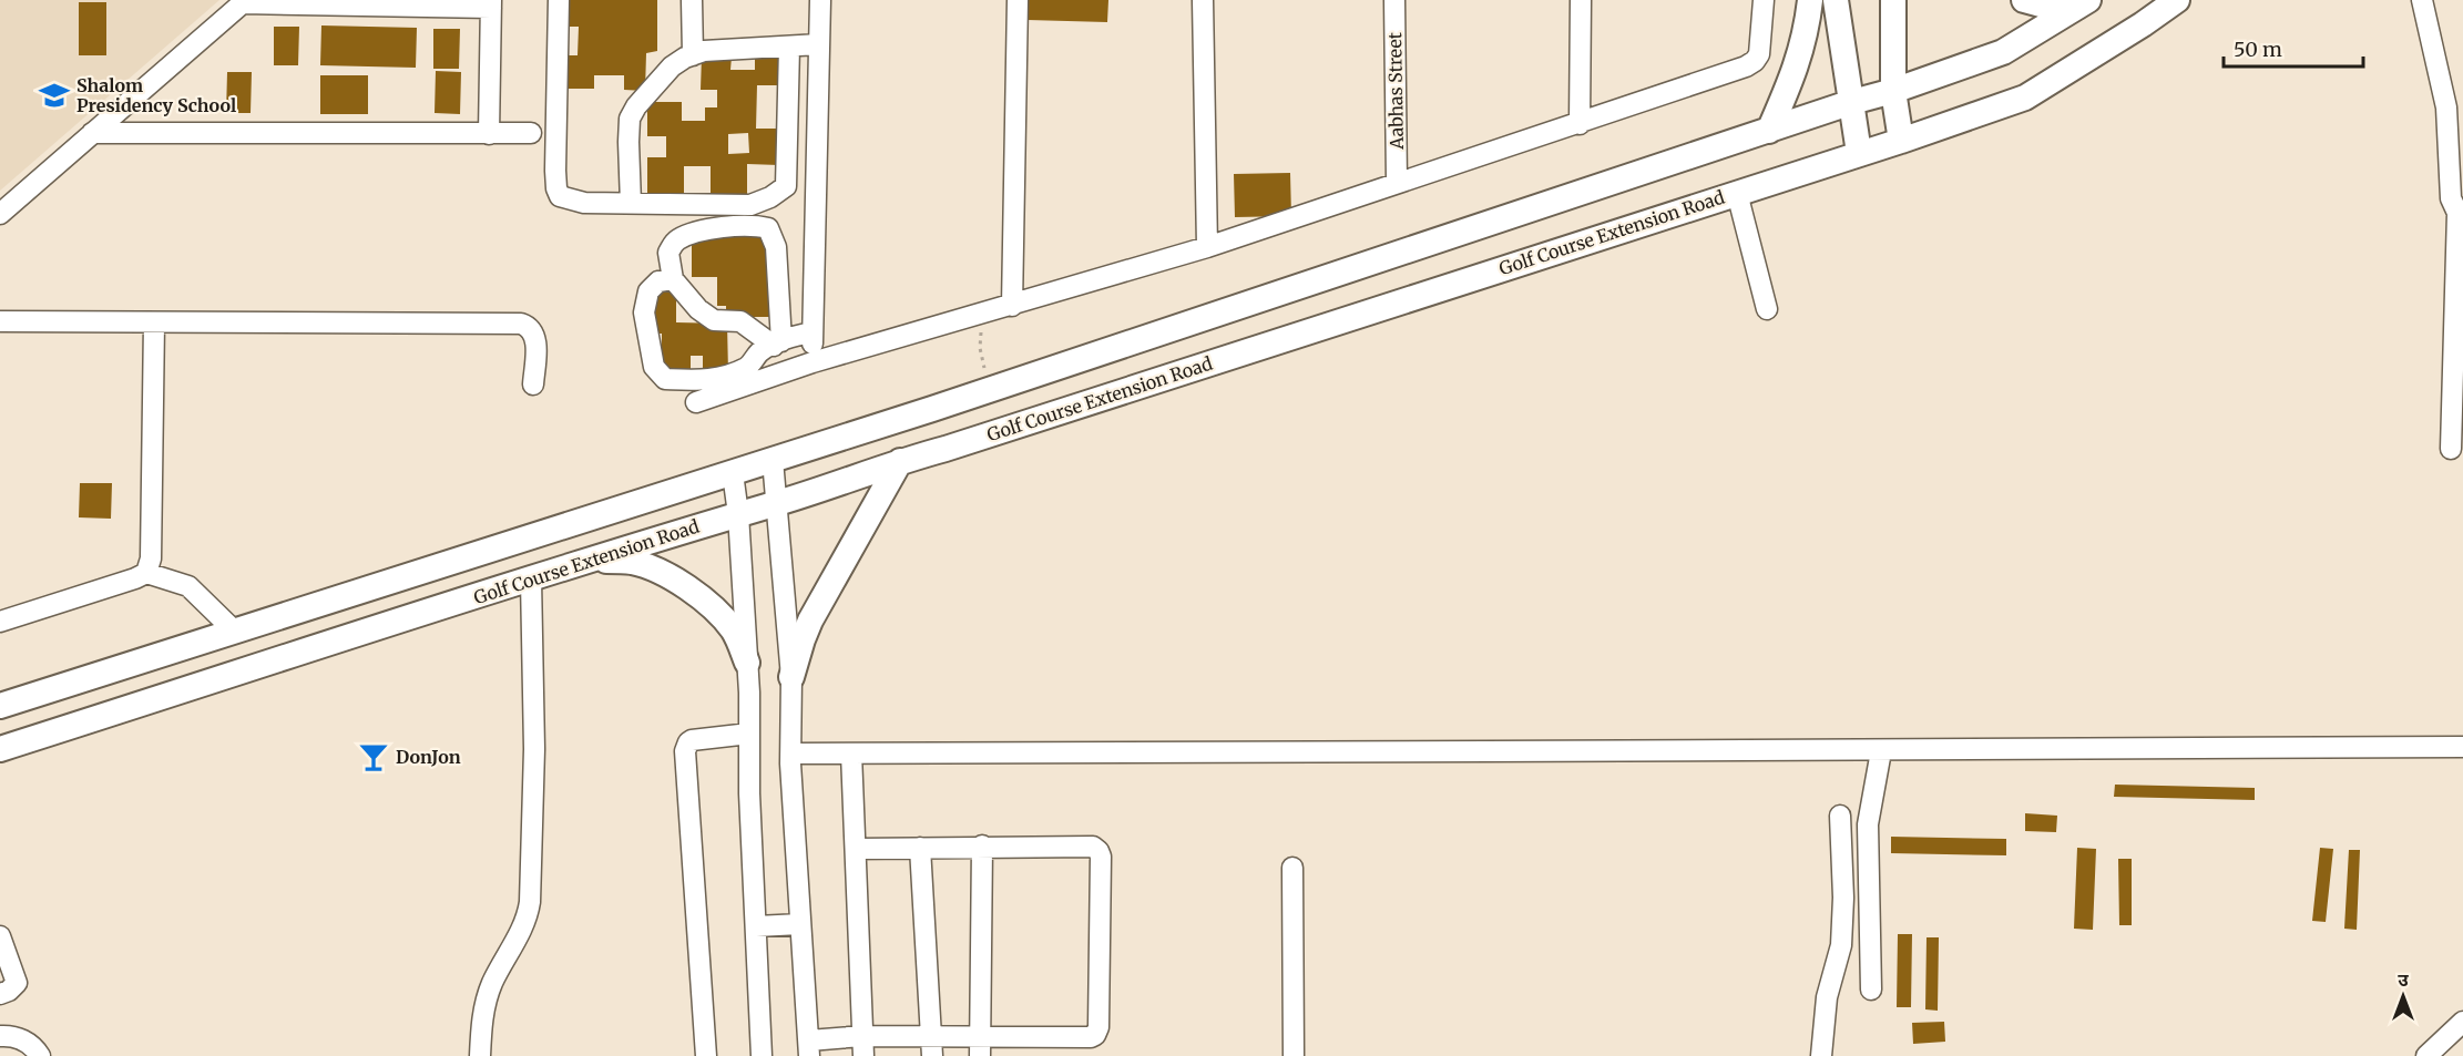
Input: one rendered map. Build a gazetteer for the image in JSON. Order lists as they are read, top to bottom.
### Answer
{
  "streets": {
    "main road": ["Golf Course Extension Road"],
    "street": ["Aabhas Street"]
  },
  "places": {
    "school or university": ["Shalom Presidency School"],
    "bar": ["DonJon"]
  },
  "scale_bar": "50 m",
  "north": "top"
}
